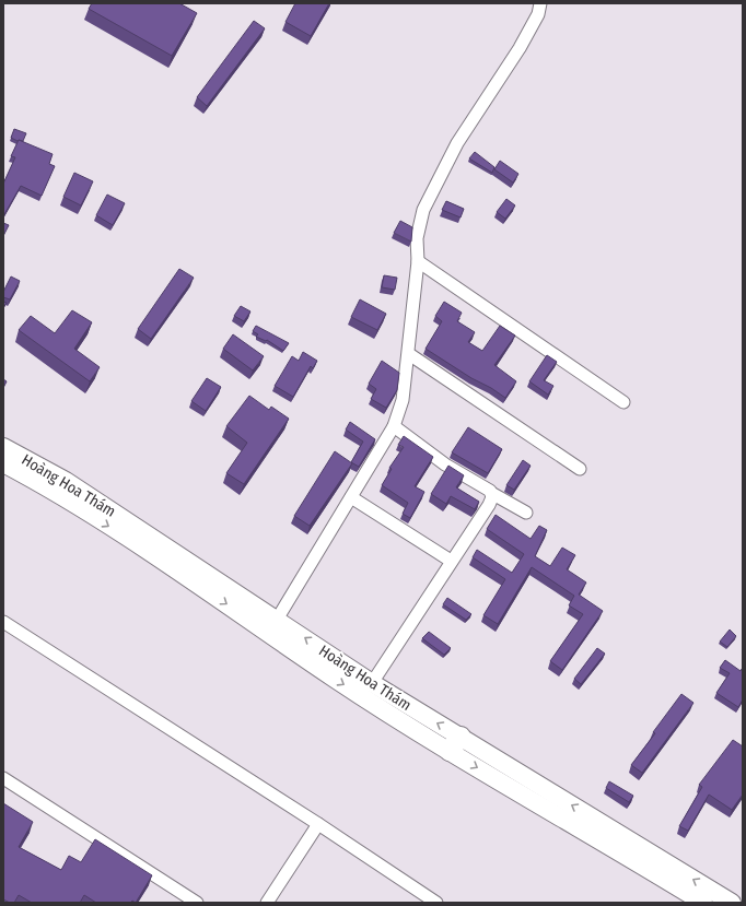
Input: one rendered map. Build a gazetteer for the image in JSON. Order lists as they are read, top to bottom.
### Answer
{
  "streets": {
    "main road": ["Hoàng Hoa Thám"]
  }
}
